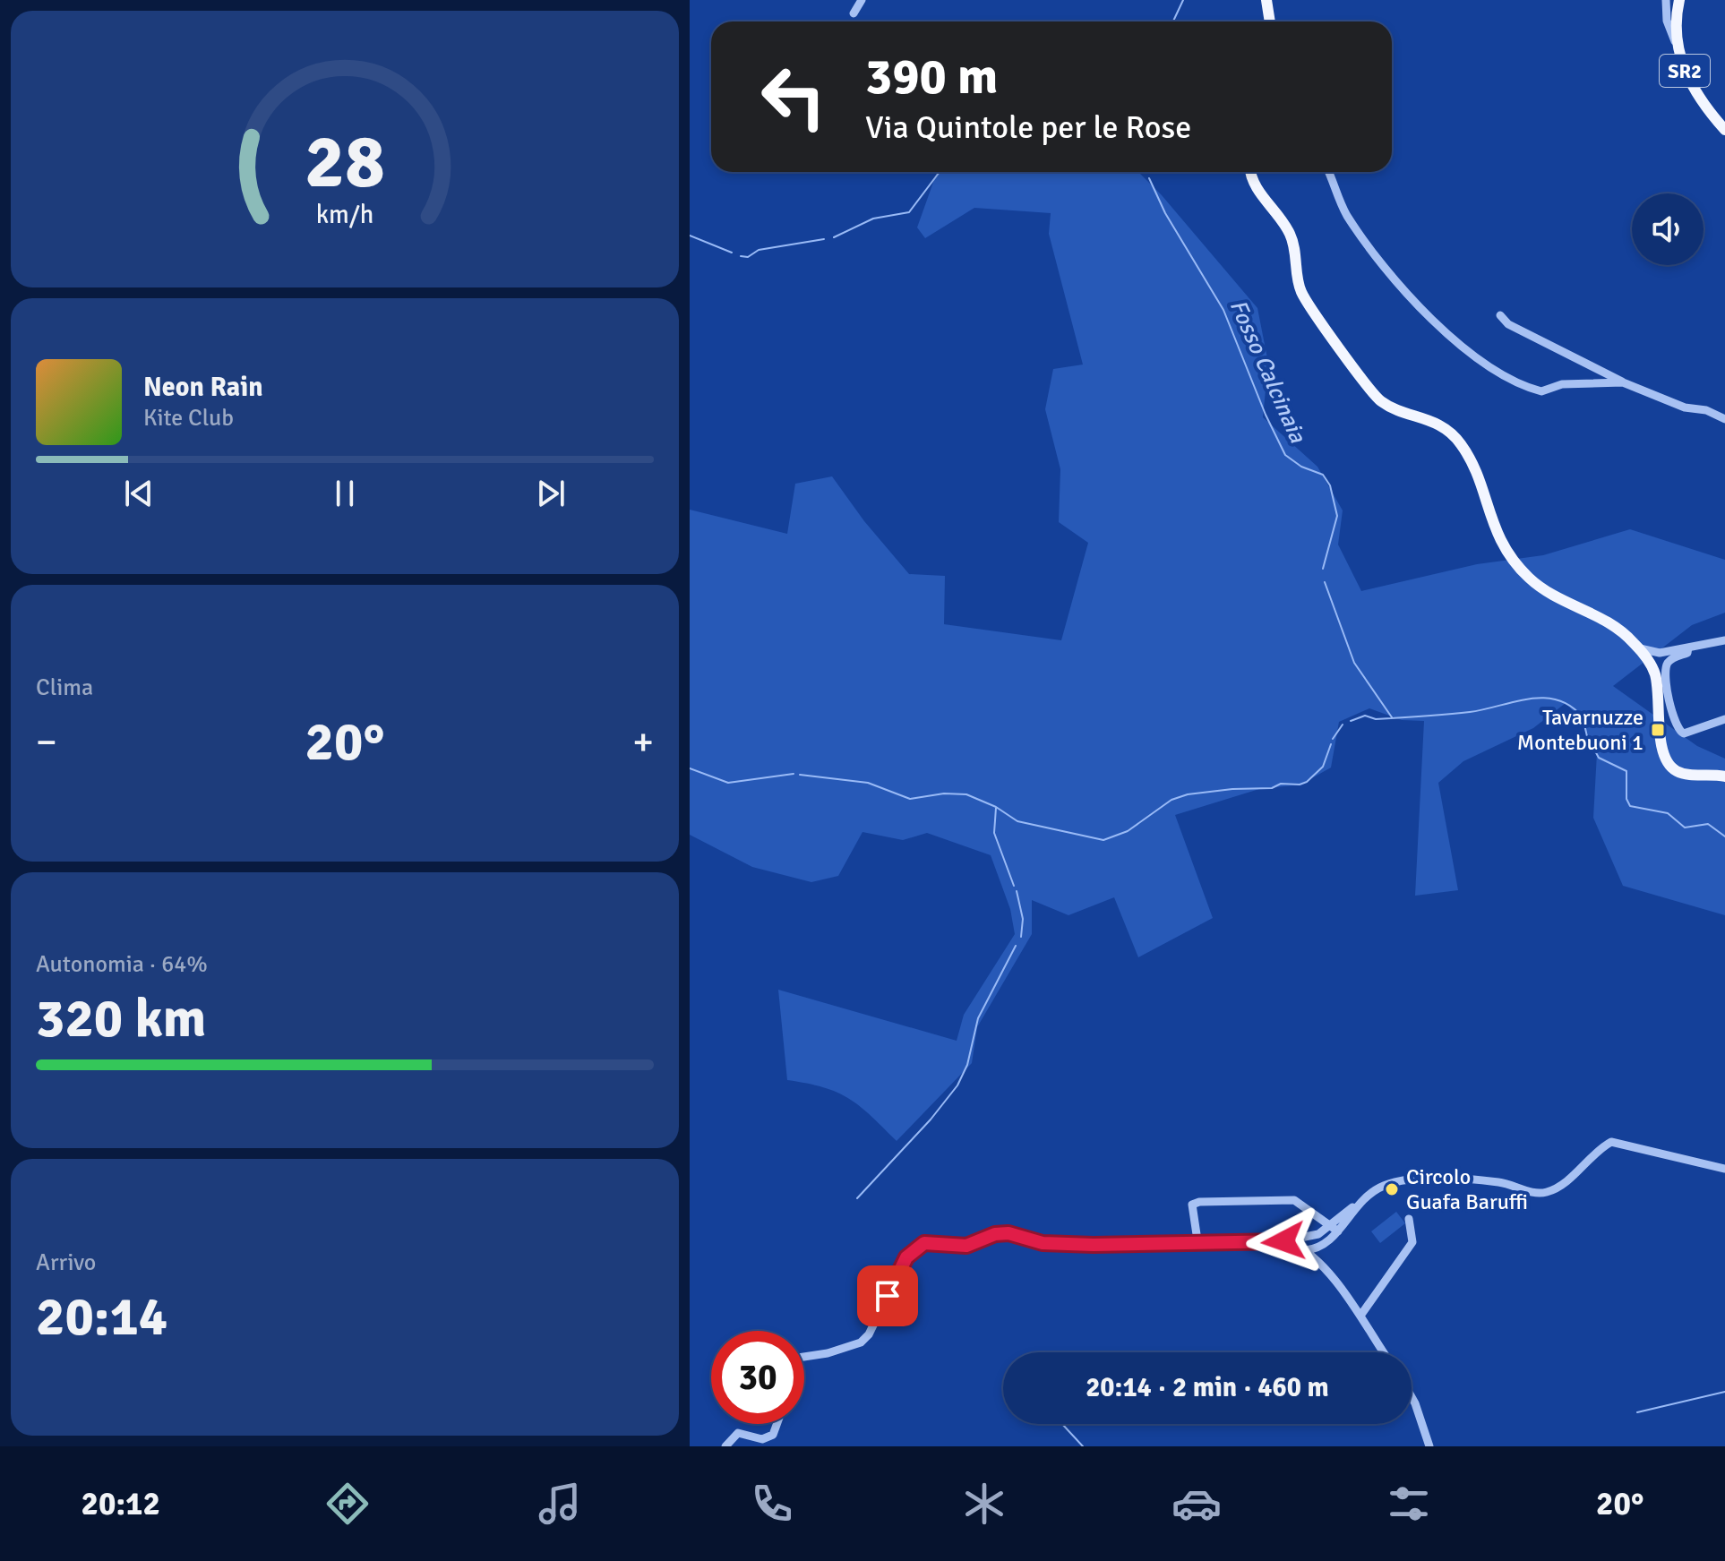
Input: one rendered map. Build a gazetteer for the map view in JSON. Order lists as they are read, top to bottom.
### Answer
{
  "streets": {
    "main road": ["SR2"]
  },
  "water": ["Fosso Calcinaia"],
  "places": {
    "transit": ["Tavarnuzze Montebuoni 1"],
    "other": ["Circolo Guafa Baruffi"]
  },
  "page": {
    "turn": ["390 m", "Via Quintole per le Rose"],
    "song": ["Neon Rain", "Kite Club"],
    "tile": [
      "Clima",
      ["Autonomia · 64%", "320 km"],
      ["Arrivo", "20:14"]
    ],
    "heat": ["−", "20°", "+"],
    "limit": "30",
    "trip": "20:14 · 2 min · 460 m",
    "tabs": ["20:12", "20°"],
    "gauge": ["28", "km/h"]
  }
}
